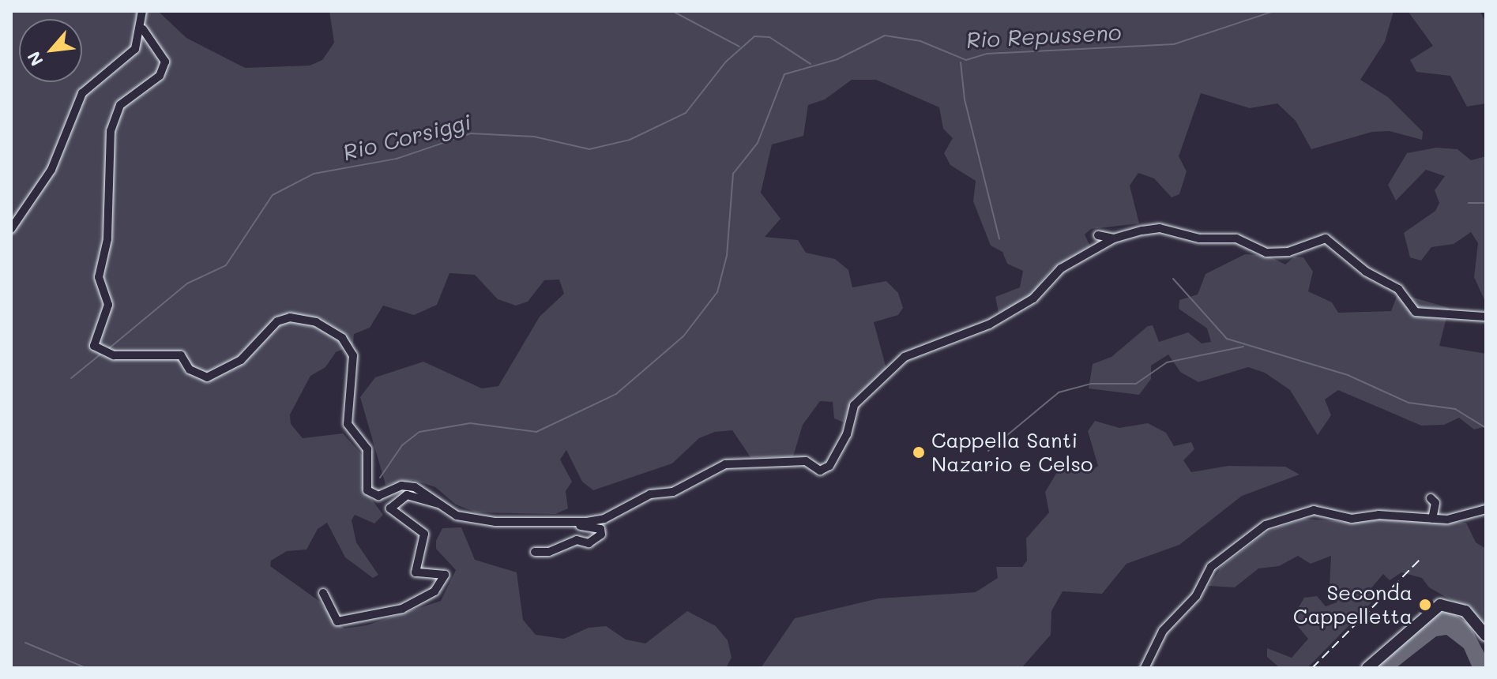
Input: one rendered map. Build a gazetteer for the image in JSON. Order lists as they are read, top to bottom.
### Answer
{
  "water": ["Rio Repusseno", "Rio Corsiggi"],
  "places": ["Cappella Santi Nazario e Celso", "Seconda Cappelletta"],
  "north": "bottom left"
}
